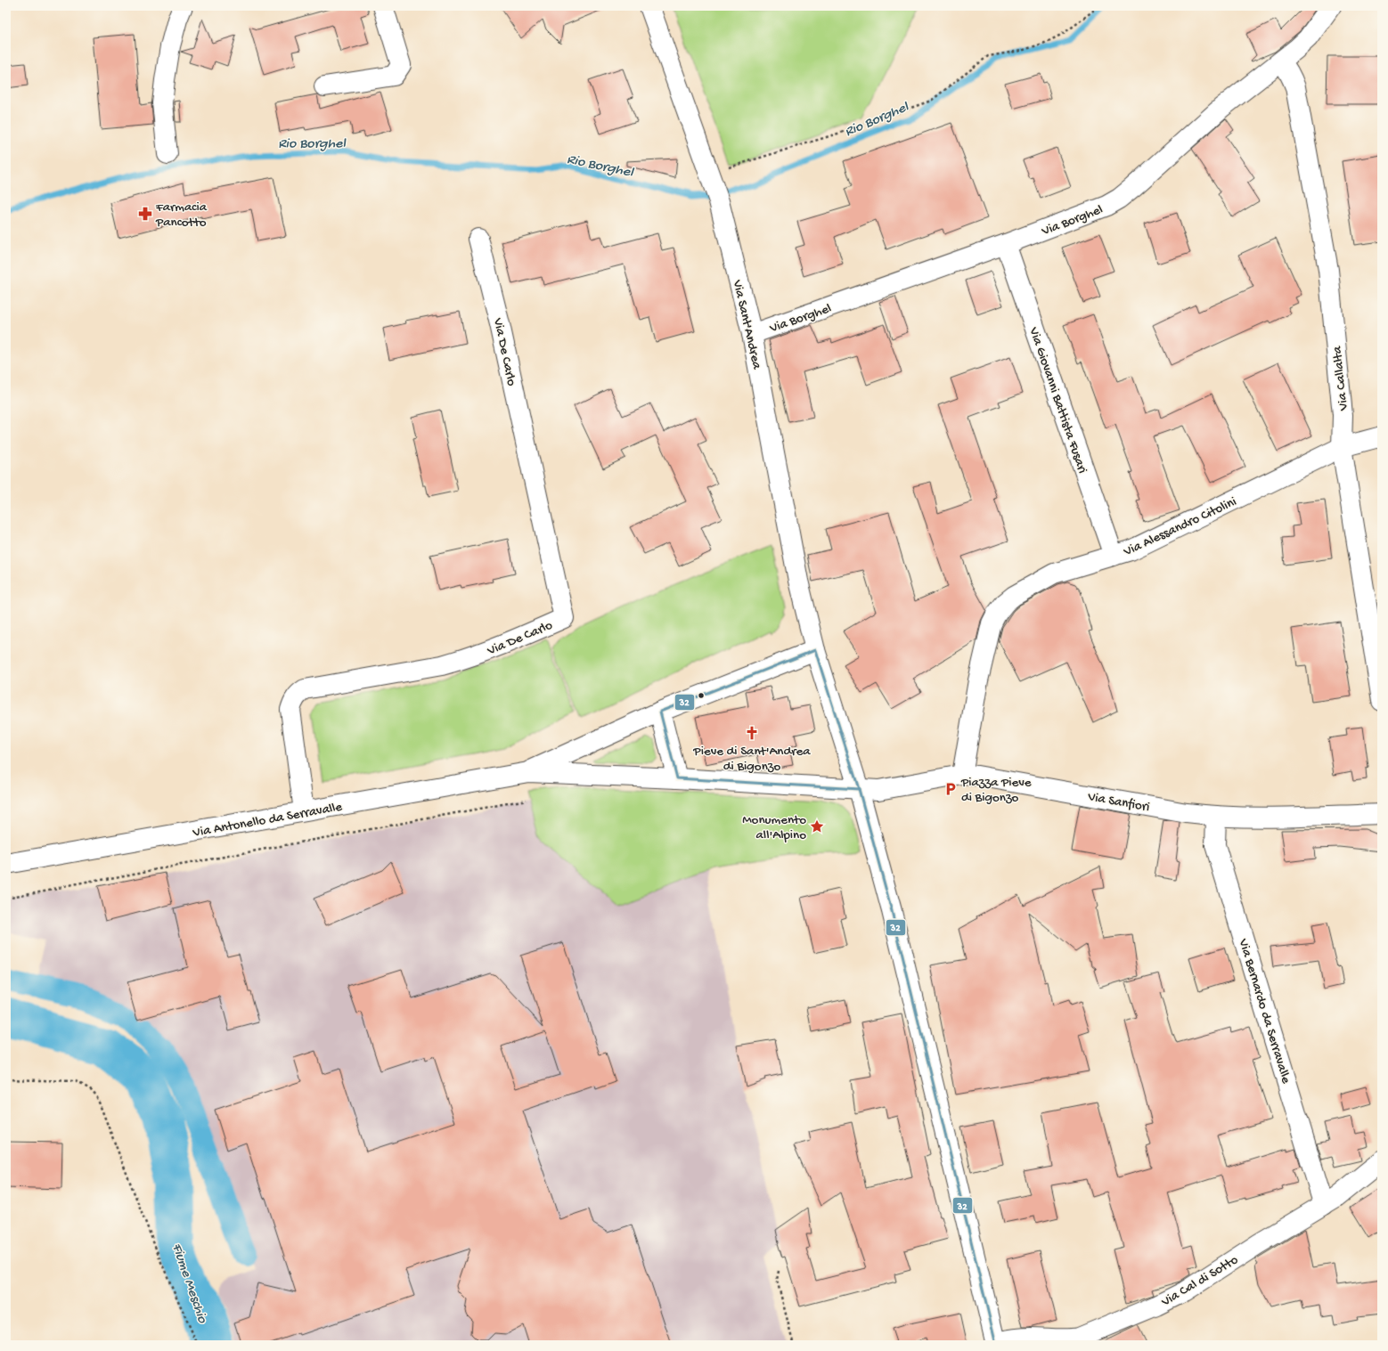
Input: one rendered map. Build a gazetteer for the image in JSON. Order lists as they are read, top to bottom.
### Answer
{
  "streets": {
    "street": [
      "Via Borghel",
      "Via Sant'Andrea",
      "Via De Carlo",
      "Via Callalta",
      "Via Giovanni Battista Fusari",
      "Via Alessandro Citolini",
      "Via Sanfiori",
      "Via Antonello da Serravalle",
      "Via Bernardo da Serravalle",
      "Via Cal di Sotto"
    ]
  },
  "crossings": [
    ["Via Borghel", "Via Sant'Andrea"],
    ["Via Borghel", "Via Callalta"],
    ["Via Borghel", "Via Giovanni Battista Fusari"],
    ["Via Sant'Andrea", "Via Sanfiori"],
    ["Via Sant'Andrea", "Via Antonello da Serravalle"],
    ["Via Sant'Andrea", "Via Cal di Sotto"],
    ["Via De Carlo", "Via Antonello da Serravalle"],
    ["Via Callalta", "Via Alessandro Citolini"],
    ["Via Giovanni Battista Fusari", "Via Alessandro Citolini"],
    ["Via Alessandro Citolini", "Via Sanfiori"],
    ["Via Sanfiori", "Via Antonello da Serravalle"],
    ["Via Sanfiori", "Via Bernardo da Serravalle"],
    ["Via Bernardo da Serravalle", "Via Cal di Sotto"]
  ],
  "water": ["Rio Borghel", "Fiume Meschio"],
  "places": {
    "pharmacy": ["Farmacia Pancotto"],
    "church": ["Pieve di Sant'Andrea di Bigonzo"],
    "parking": ["Piazza Pieve di Bigonzo"],
    "place": ["Monumento all'Alpino"]
  },
  "lines": ["transit line 32"]
}
